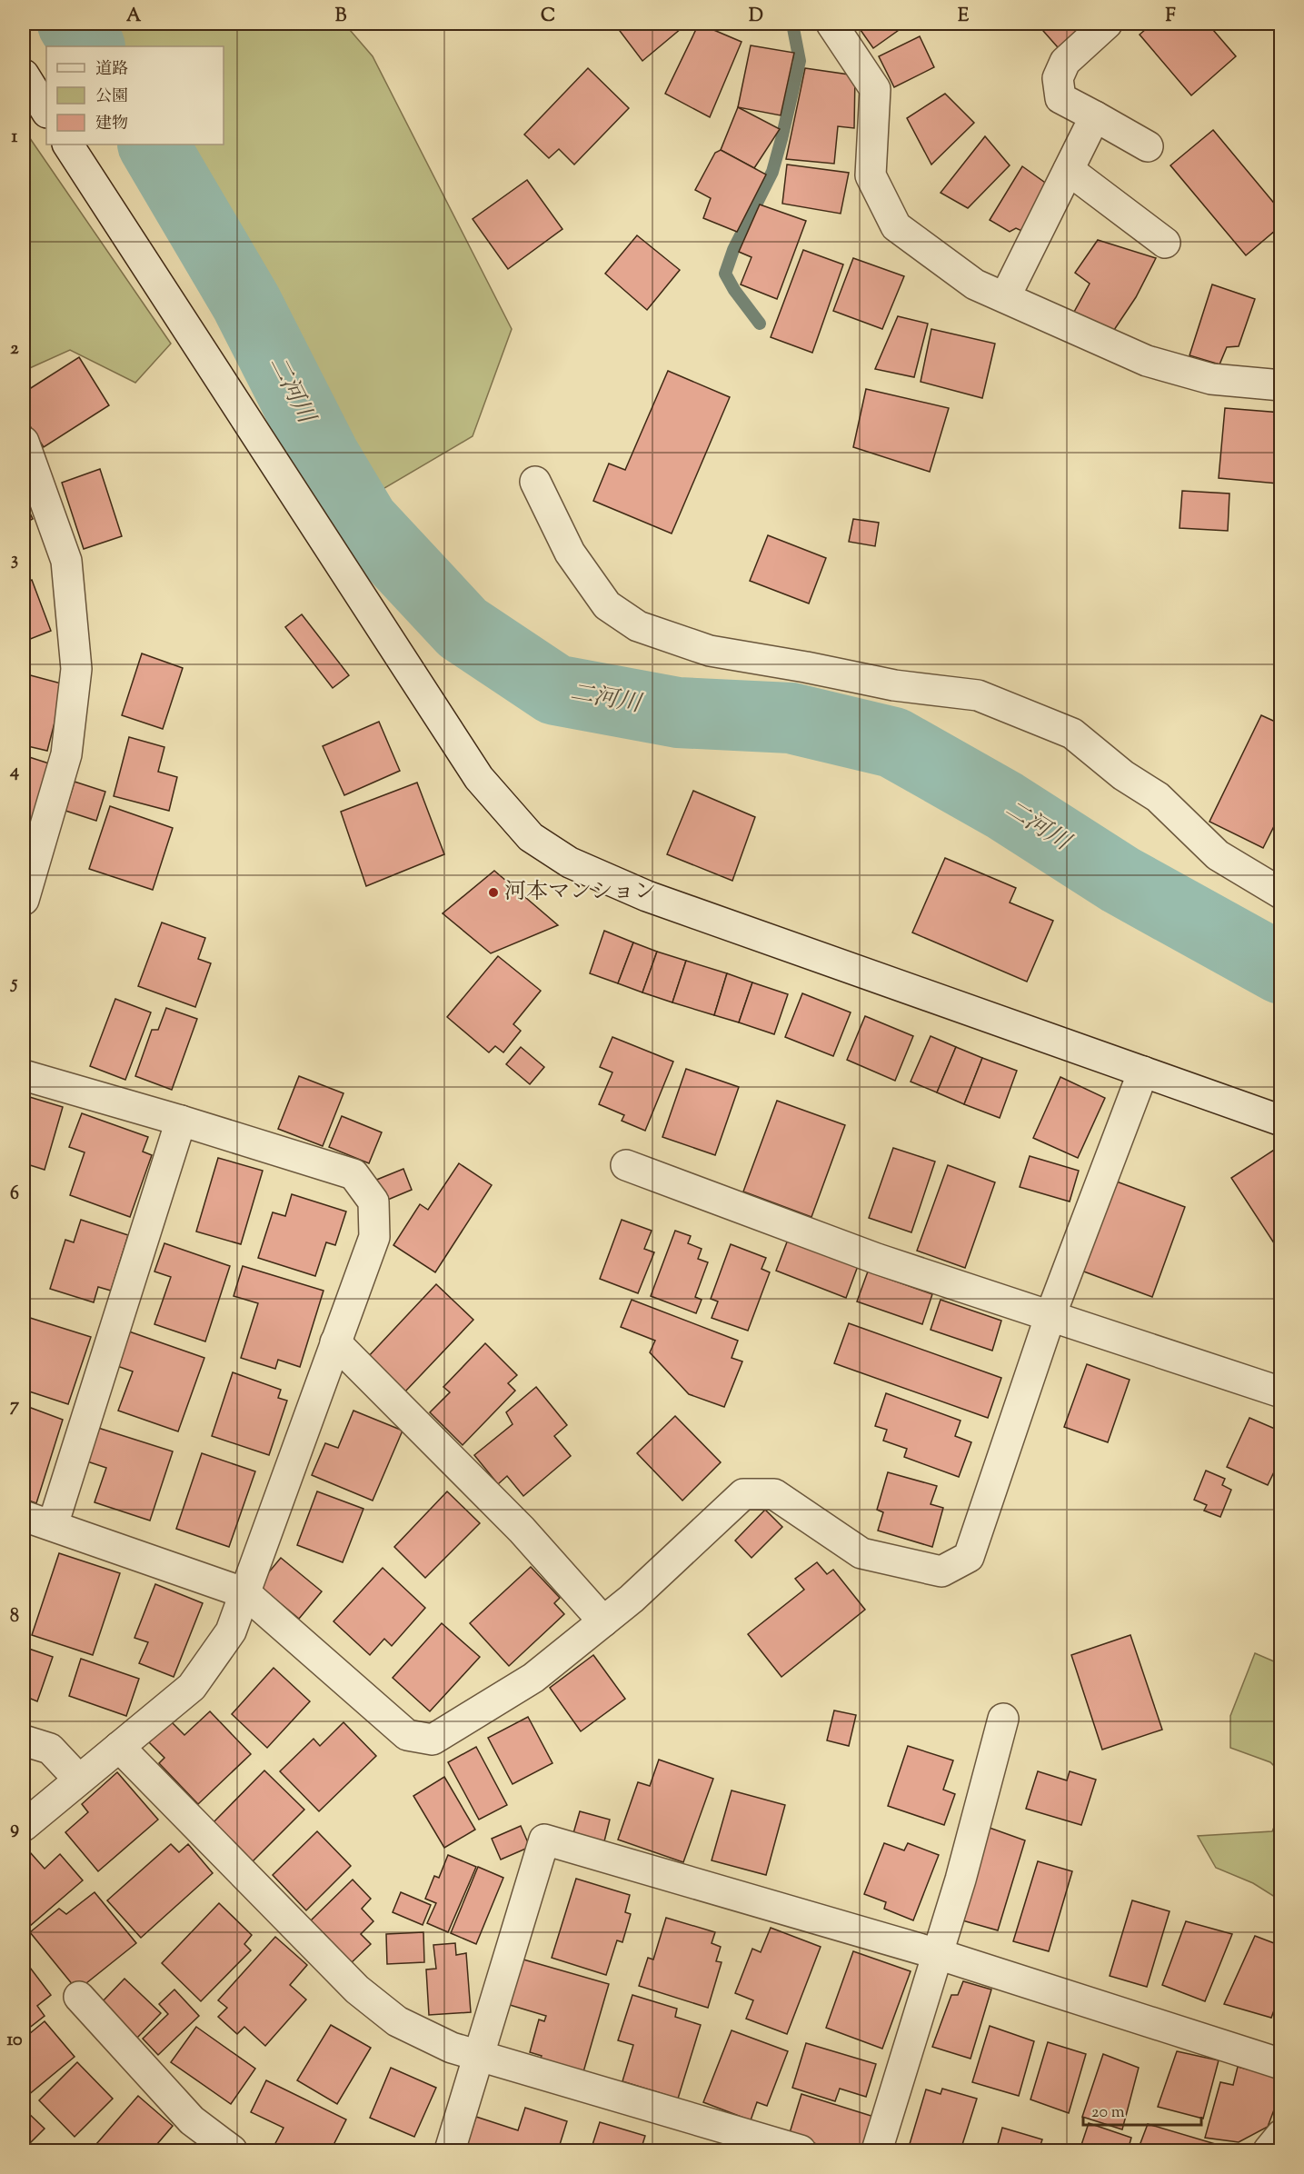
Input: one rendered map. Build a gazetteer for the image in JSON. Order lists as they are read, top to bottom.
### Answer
{
  "water": ["二河川"],
  "places": ["河本マンション"],
  "legend": ["道路", "公園", "建物"],
  "scale_bar": "20 m",
  "grid": {
    "columns": [
      "A",
      "B",
      "C",
      "D",
      "E",
      "F"
    ],
    "rows": [
      "1",
      "2",
      "3",
      "4",
      "5",
      "6",
      "7",
      "8",
      "9",
      "10"
    ]
  }
}
